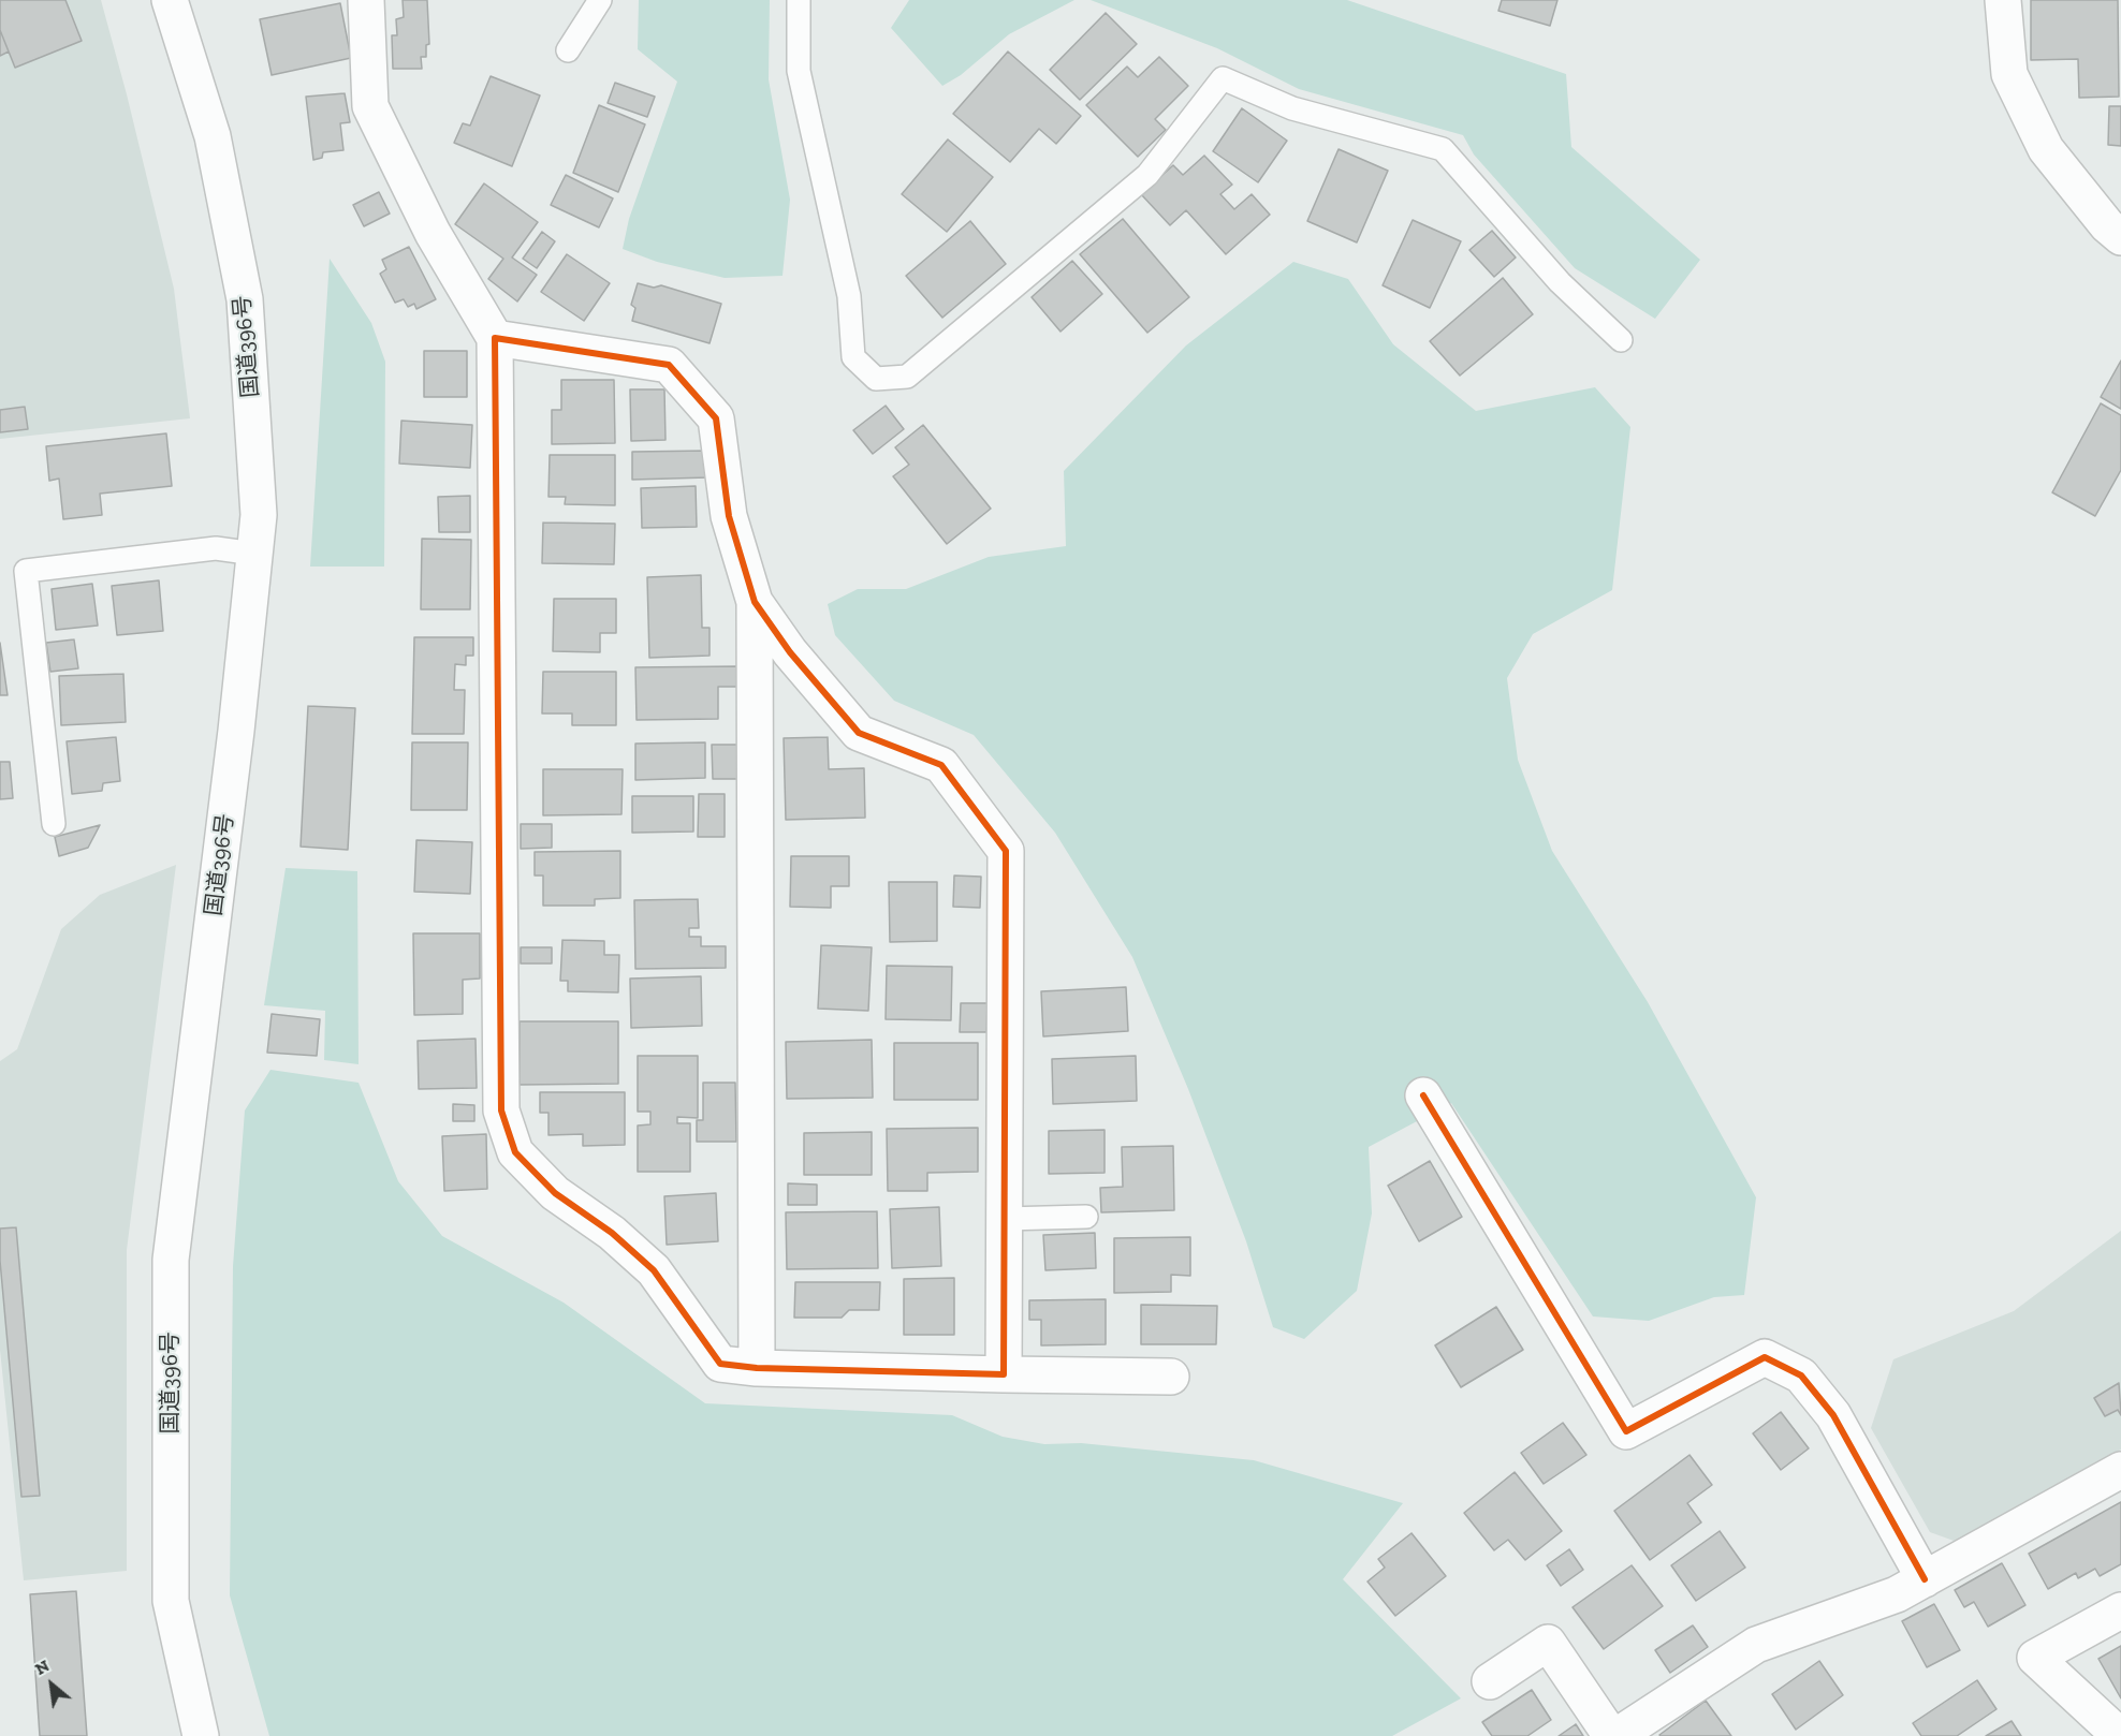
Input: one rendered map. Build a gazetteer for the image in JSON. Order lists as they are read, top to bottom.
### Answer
{
  "streets": {
    "main road": ["国道396号"]
  },
  "north": "top left"
}
